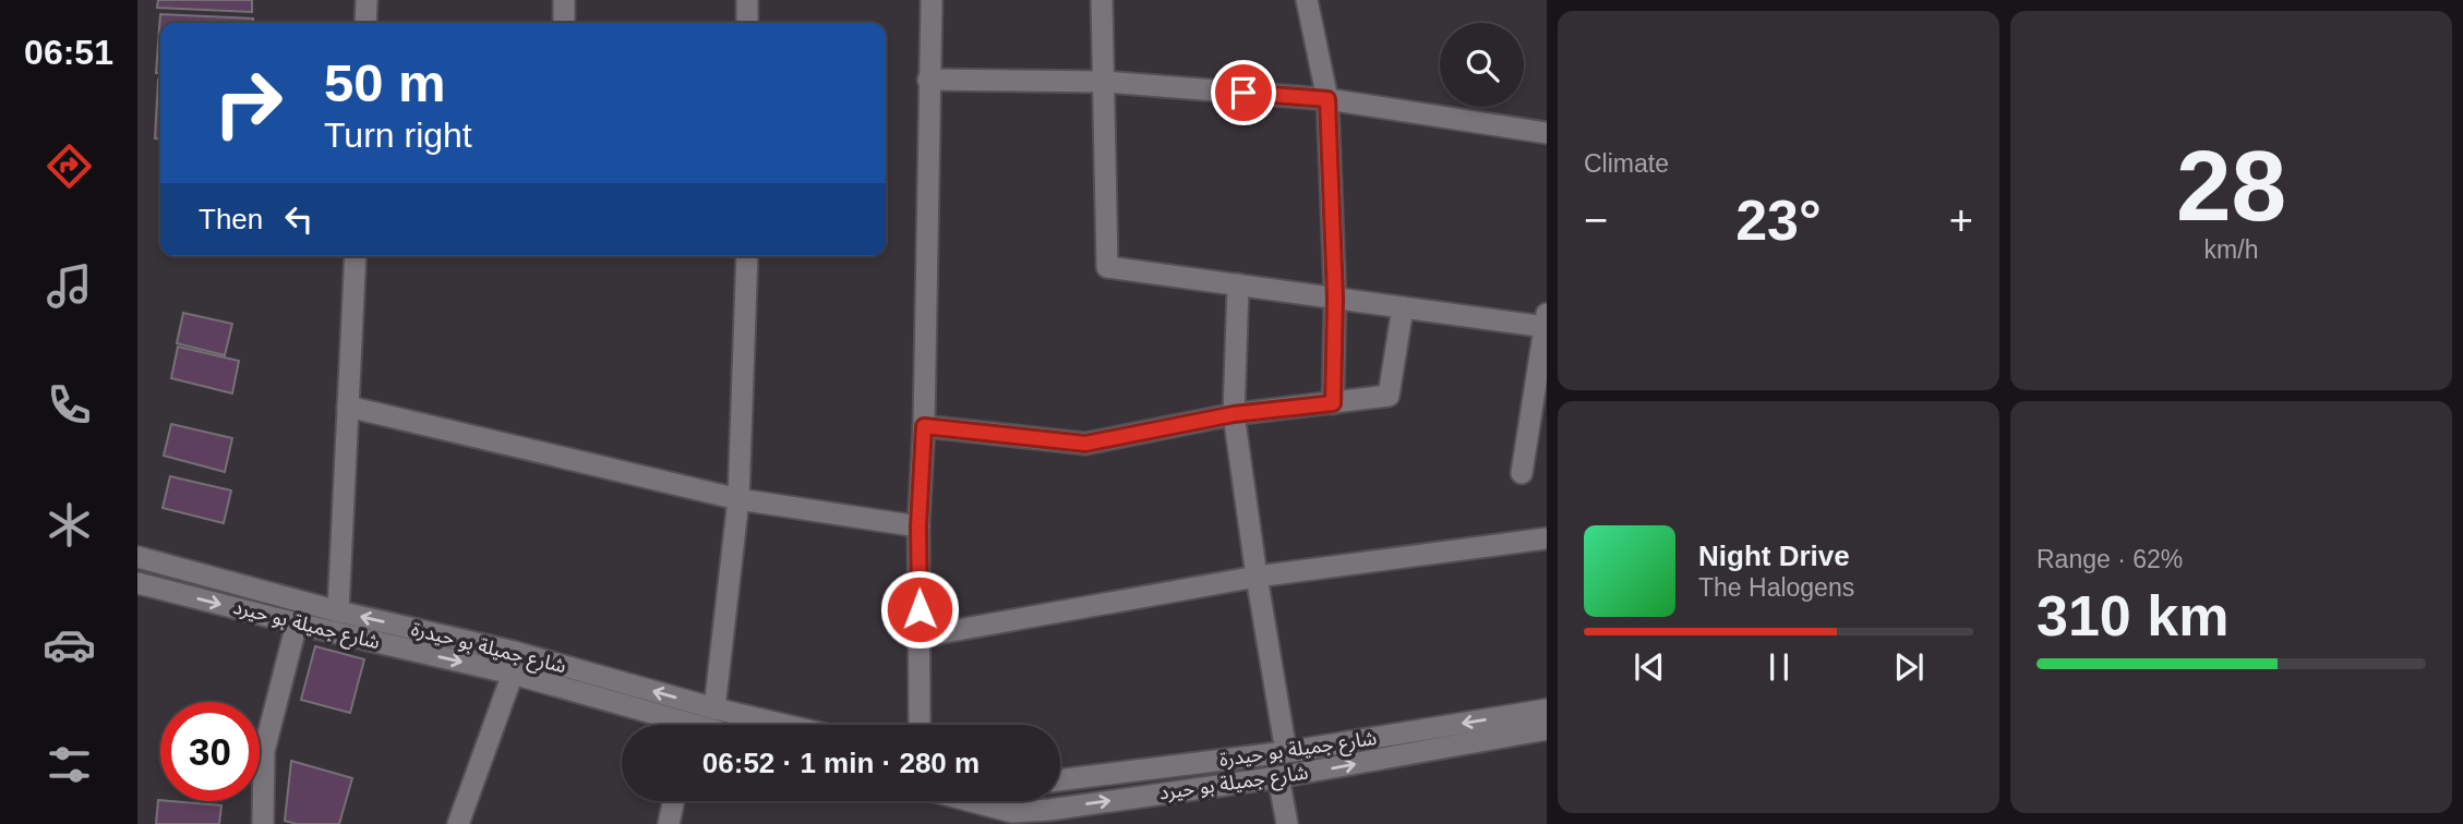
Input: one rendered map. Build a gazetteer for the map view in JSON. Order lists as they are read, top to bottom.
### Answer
{
  "streets": {
    "street": ["شارع جميلة بو حيرد", "شارع جميلة بو حيدرة"]
  },
  "one_way": ["شارع جميلة بو حيرد"],
  "page": {
    "tabs": "06:51",
    "tile": [
      "Climate",
      ["28", "km/h"],
      ["Range · 62%", "310 km"]
    ],
    "turn": ["50 m", "Turn right"],
    "then": "Then",
    "heat": ["−", "23°", "+"],
    "song": ["Night Drive", "The Halogens"],
    "limit": "30",
    "trip": "06:52 · 1 min · 280 m"
  }
}
